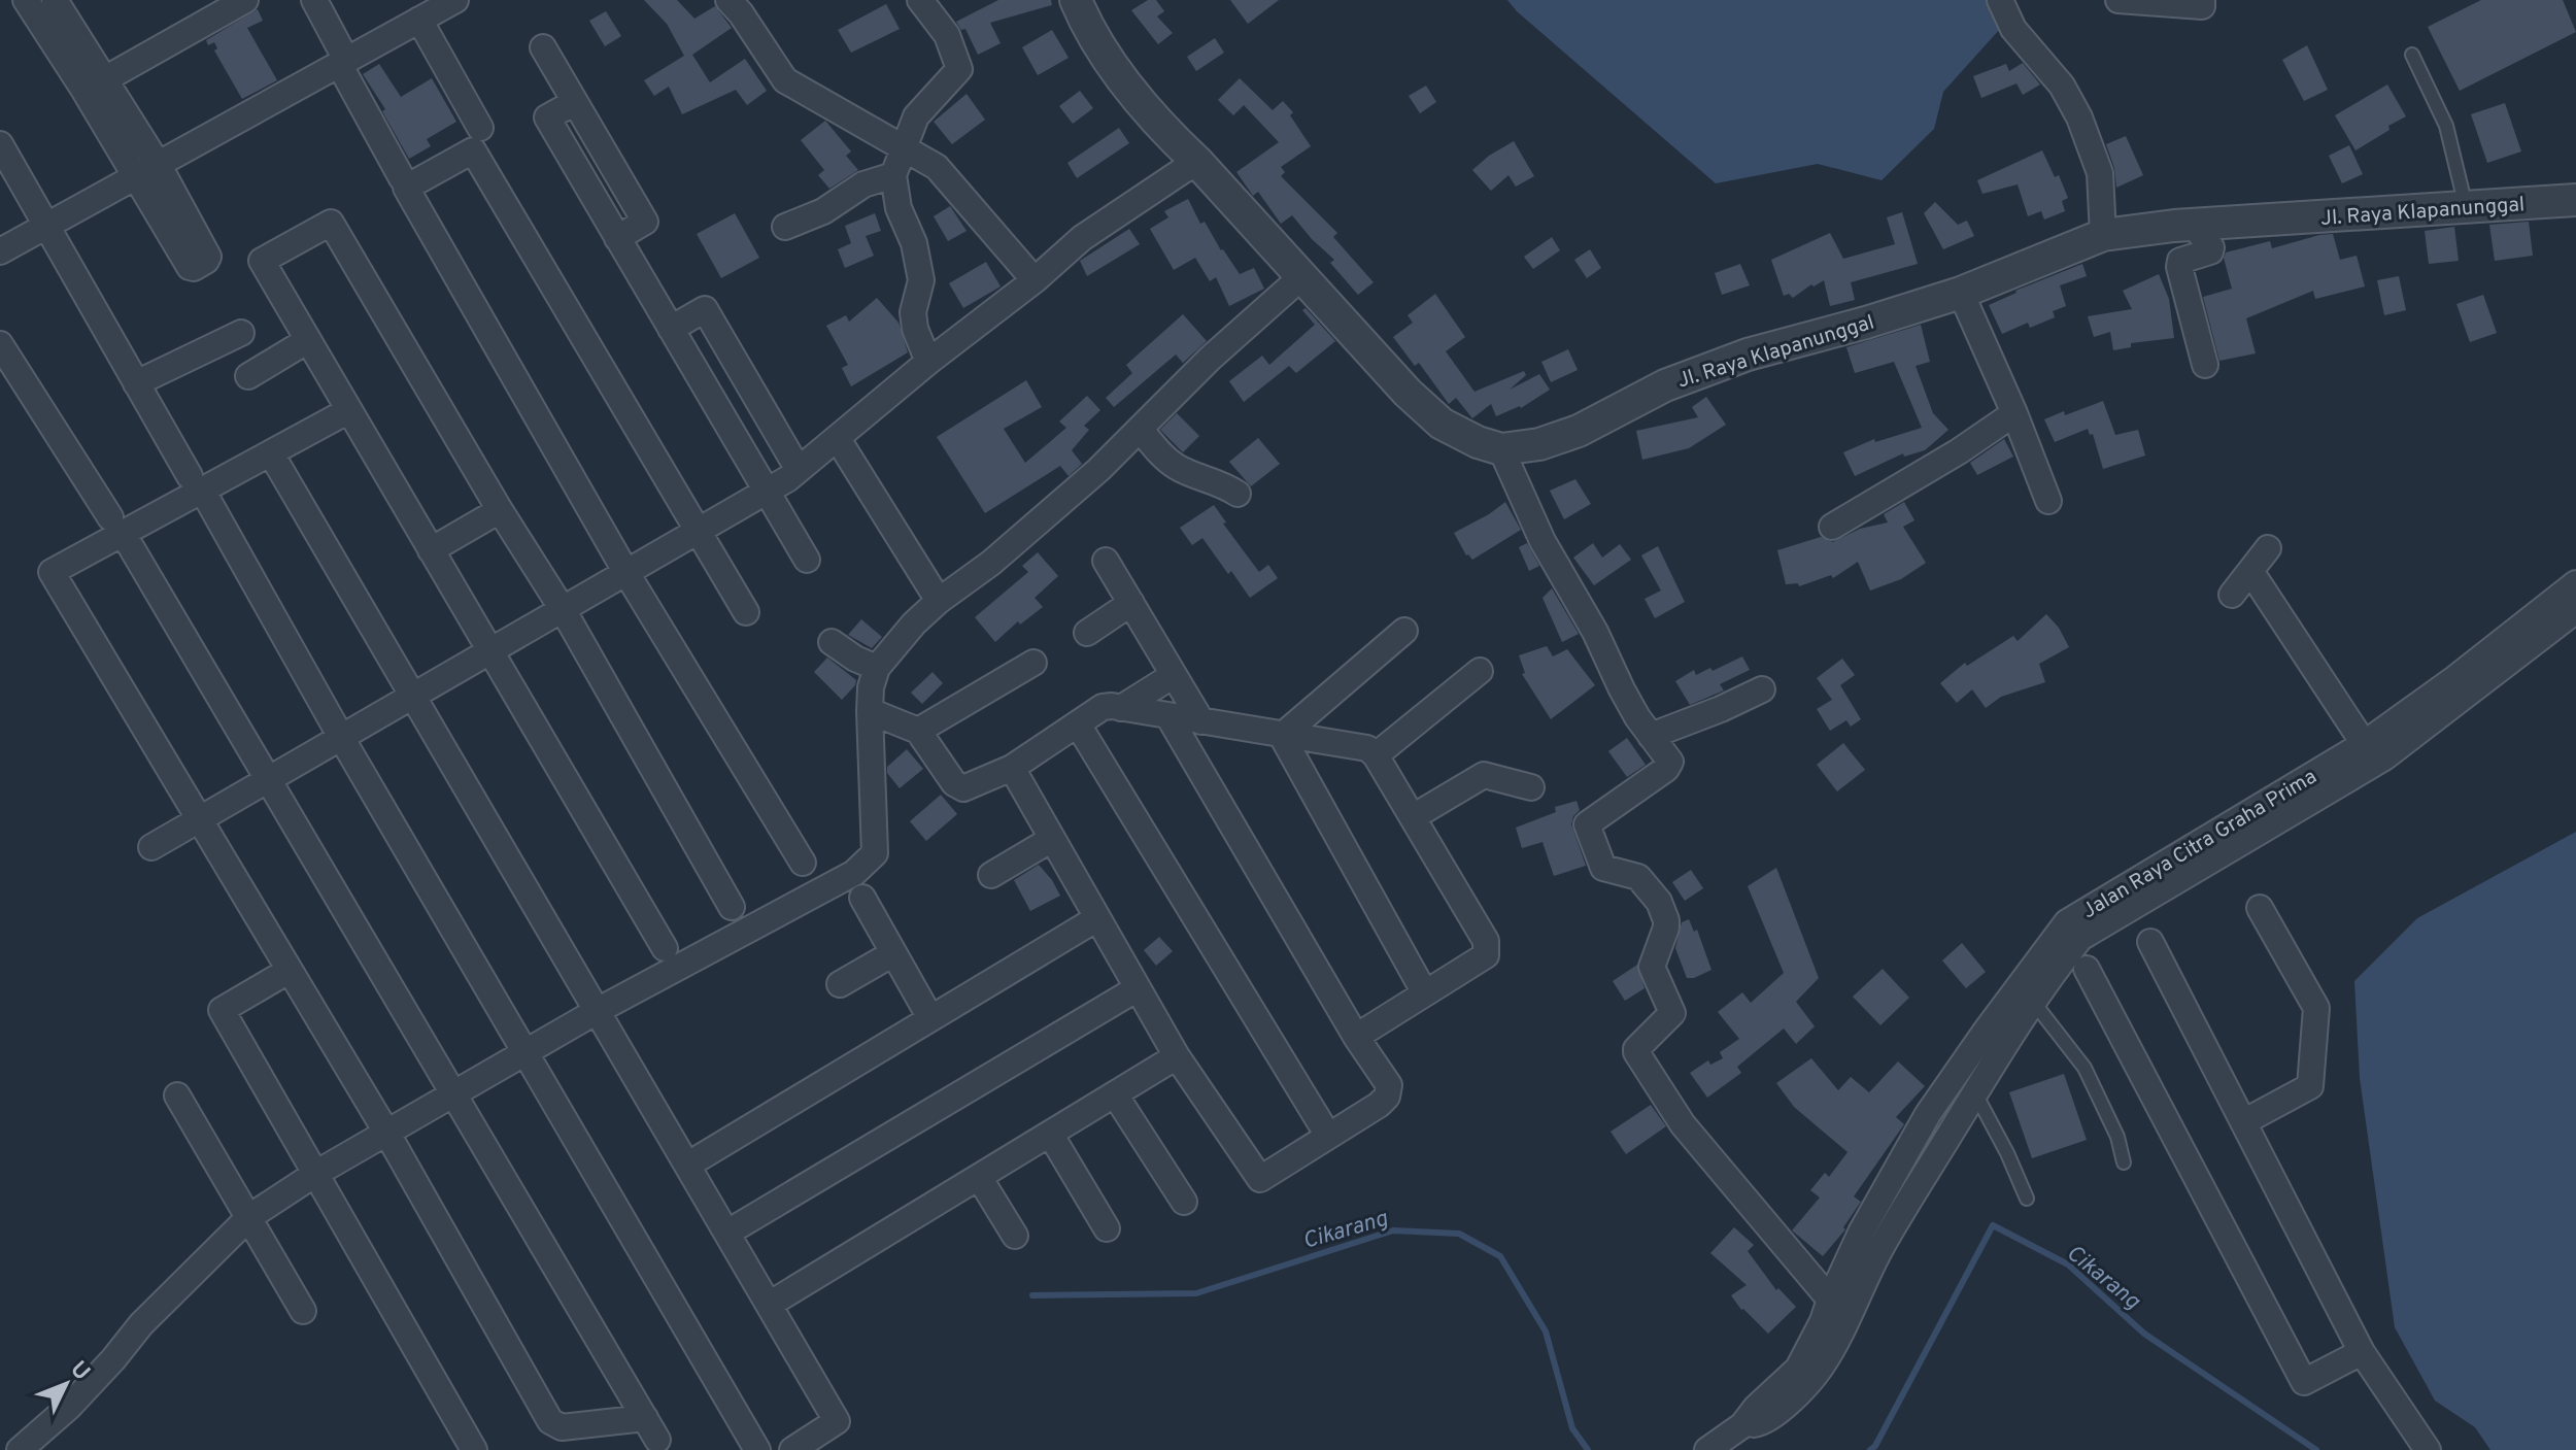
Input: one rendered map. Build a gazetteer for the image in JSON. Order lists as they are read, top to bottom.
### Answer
{
  "streets": {
    "street": ["Jl. Raya Klapanunggal", "Jalan Raya Citra Graha Prima"]
  },
  "water": ["Cikarang"],
  "north": "top right"
}
